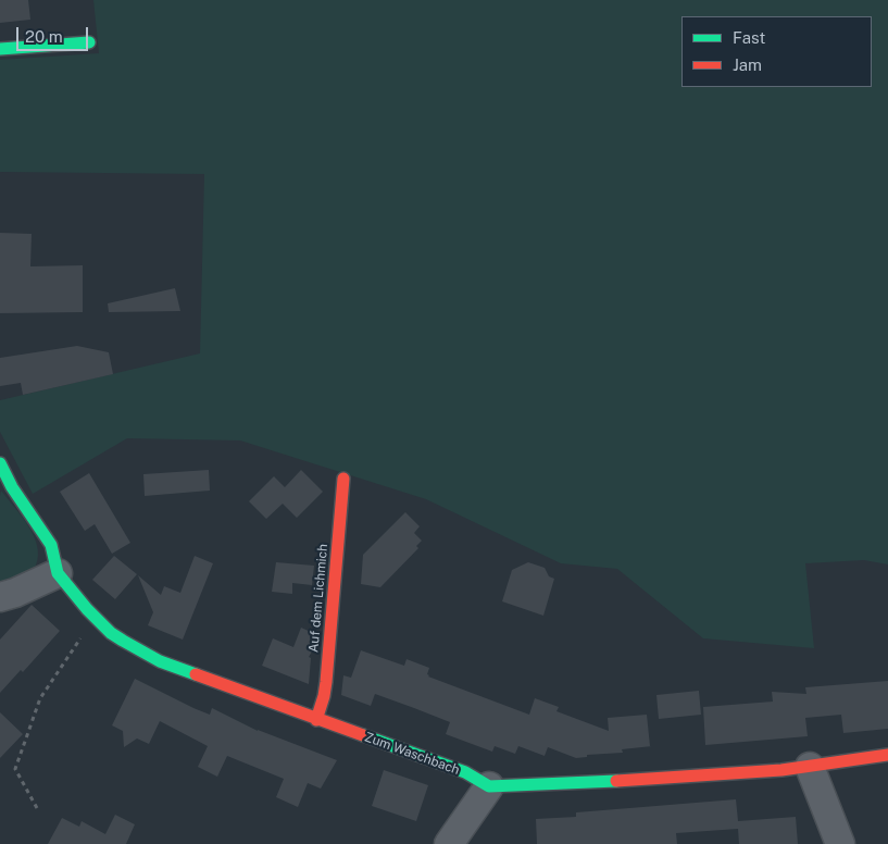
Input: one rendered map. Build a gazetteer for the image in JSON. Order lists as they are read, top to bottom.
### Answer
{
  "streets": {
    "street": ["Auf dem Lichmich", "Zum Waschbach"]
  },
  "crossings": [
    ["Auf dem Lichmich", "Zum Waschbach"]
  ],
  "legend": ["Fast", "Jam"],
  "scale_bar": "20 m"
}
